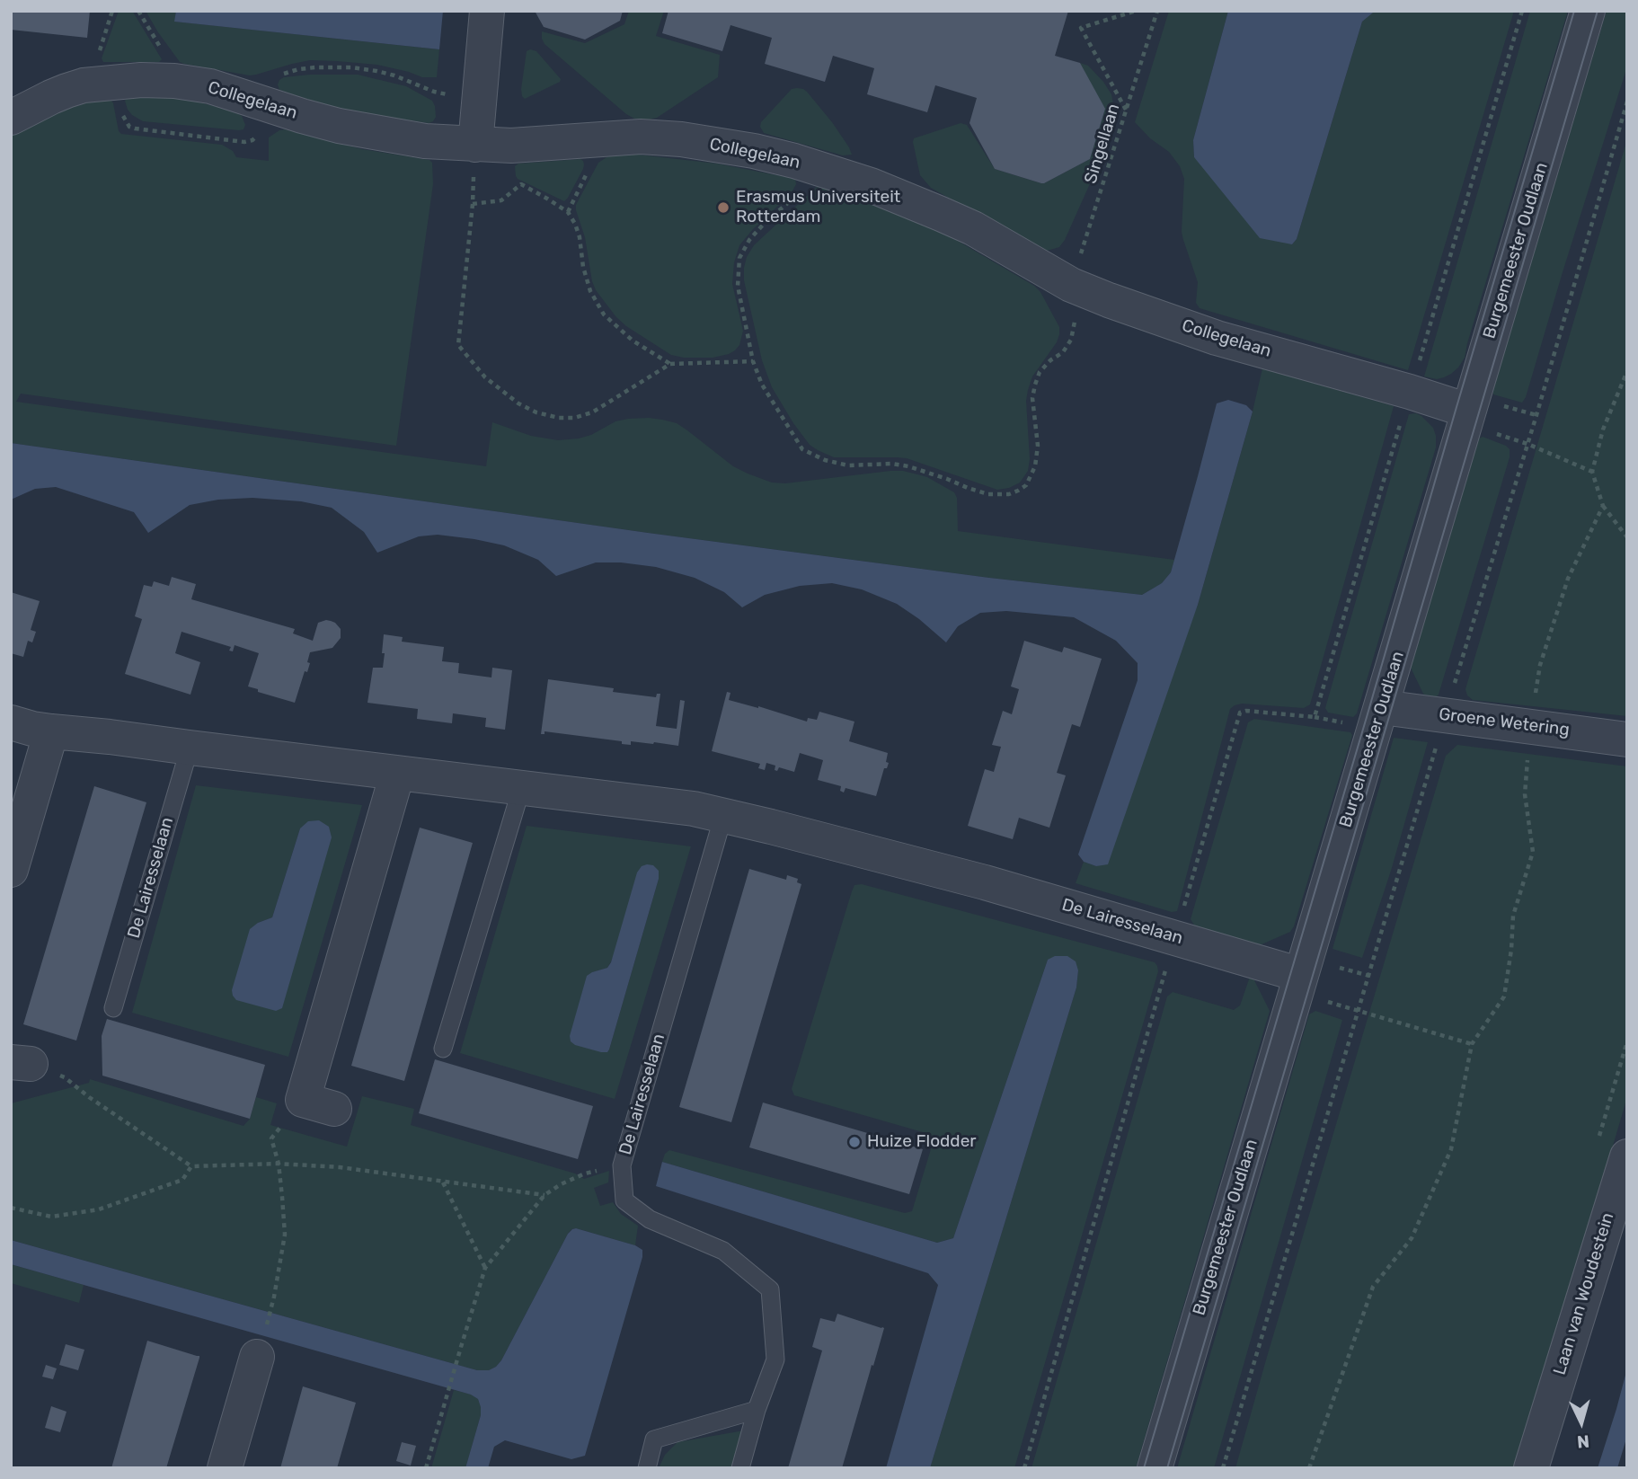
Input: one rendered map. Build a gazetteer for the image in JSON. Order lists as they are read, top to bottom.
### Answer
{
  "streets": {
    "street": [
      "Collegelaan",
      "Burgemeester Oudlaan",
      "Groene Wetering",
      "De Lairesselaan",
      "Laan van Woudestein"
    ],
    "path": ["Singellaan"]
  },
  "crossings": [
    ["Collegelaan", "Singellaan"],
    ["Collegelaan", "Burgemeester Oudlaan"],
    ["Burgemeester Oudlaan", "Groene Wetering"],
    ["Burgemeester Oudlaan", "De Lairesselaan"]
  ],
  "places": ["Erasmus Universiteit Rotterdam", "Huize Flodder"],
  "north": "bottom"
}
